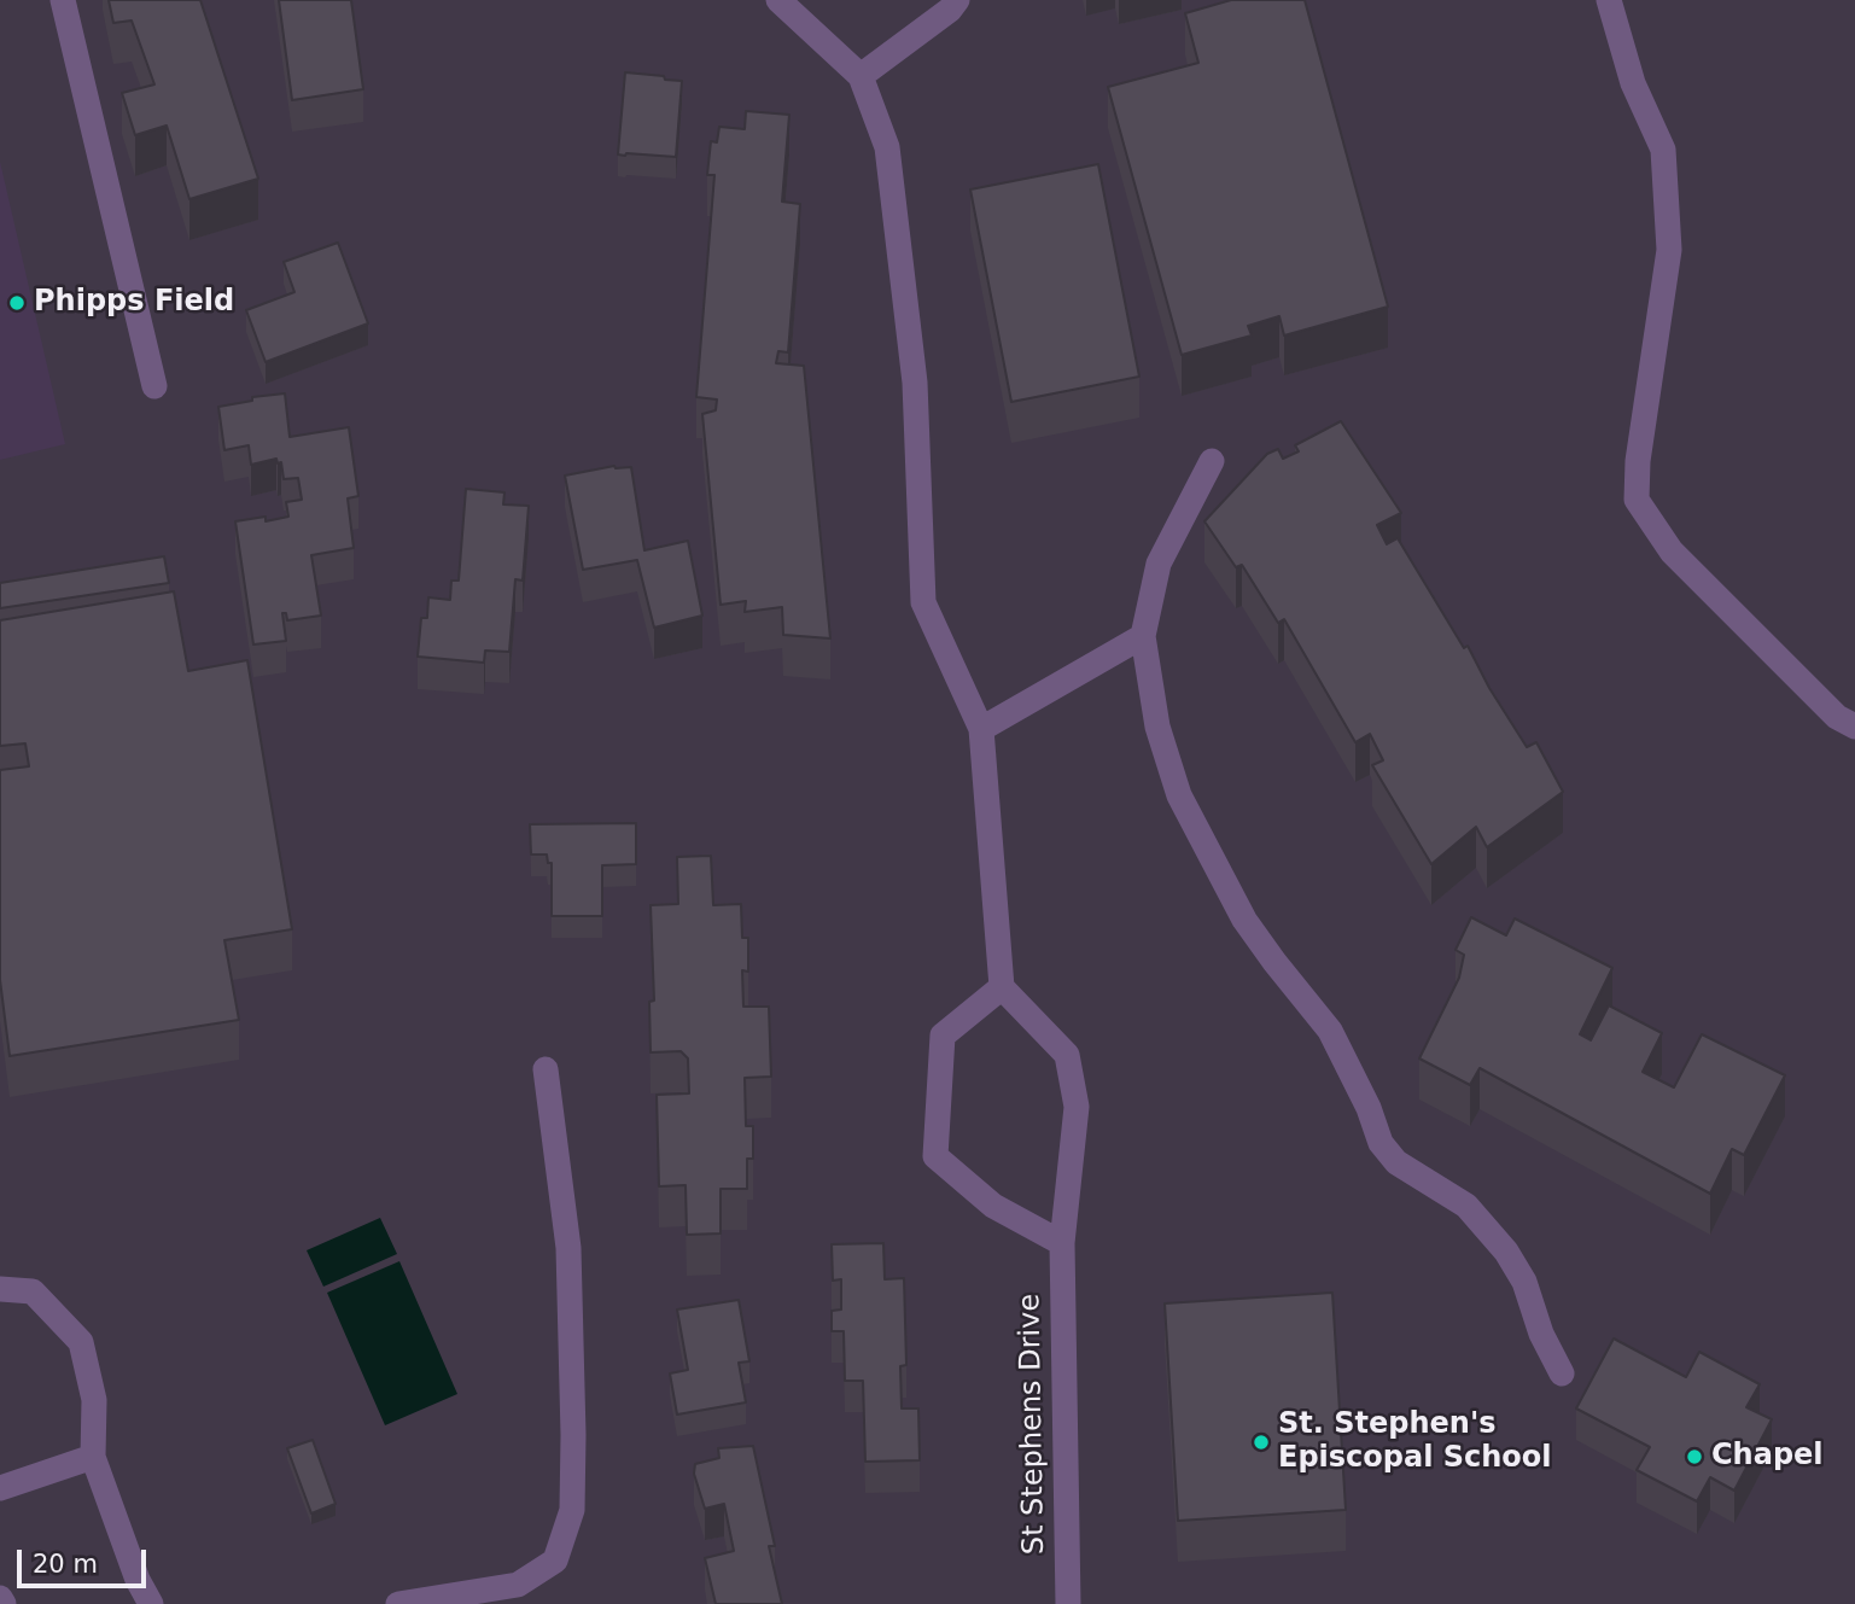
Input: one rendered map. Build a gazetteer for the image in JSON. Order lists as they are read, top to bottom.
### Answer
{
  "streets": {
    "street": ["St Stephens Drive"]
  },
  "places": ["Phipps Field", "St. Stephen's Episcopal School", "Chapel"],
  "scale_bar": "20 m"
}
